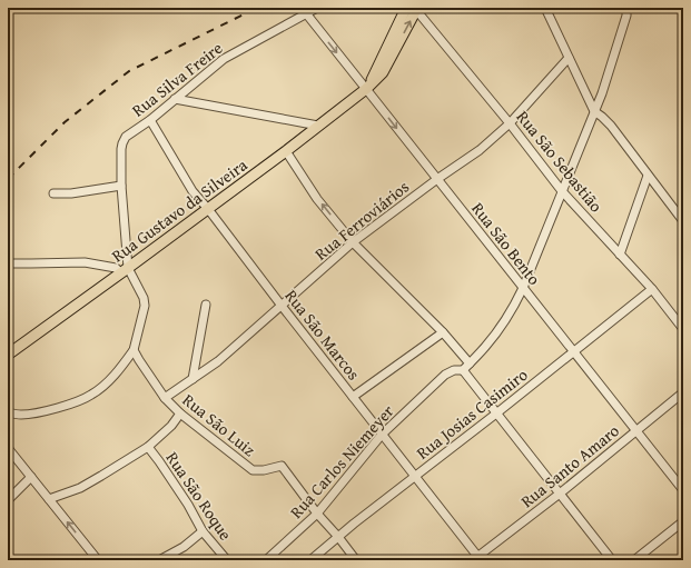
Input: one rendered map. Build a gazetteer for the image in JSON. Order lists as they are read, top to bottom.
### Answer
{
  "streets": {
    "main road": ["Rua Gustavo da Silveira"],
    "street": [
      "Rua Silva Freire",
      "Rua São Sebastião",
      "Rua Ferroviários",
      "Rua São Bento",
      "Rua São Marcos",
      "Rua Josias Casimiro",
      "Rua São Luiz",
      "Rua Carlos Niemeyer",
      "Rua Santo Amaro",
      "Rua São Roque"
    ]
  },
  "crossings": [
    ["Rua Silva Freire", "Rua São Bento"],
    ["Rua Silva Freire", "Rua São Marcos"],
    ["Rua São Sebastião", "Rua Gustavo da Silveira"],
    ["Rua São Sebastião", "Rua Ferroviários"],
    ["Rua São Sebastião", "Rua Josias Casimiro"],
    ["Rua São Sebastião", "Rua Carlos Niemeyer"],
    ["Rua Gustavo da Silveira", "Rua São Bento"],
    ["Rua Gustavo da Silveira", "Rua São Marcos"],
    ["Rua Ferroviários", "Rua São Bento"],
    ["Rua Ferroviários", "Rua São Marcos"],
    ["Rua Ferroviários", "Rua São Luiz"],
    ["Rua São Bento", "Rua Josias Casimiro"],
    ["Rua São Bento", "Rua Carlos Niemeyer"],
    ["Rua São Bento", "Rua Santo Amaro"],
    ["Rua São Marcos", "Rua Josias Casimiro"],
    ["Rua São Marcos", "Rua Carlos Niemeyer"],
    ["Rua São Marcos", "Rua Santo Amaro"],
    ["Rua Josias Casimiro", "Rua São Luiz"],
    ["Rua São Luiz", "Rua Carlos Niemeyer"]
  ]
}
